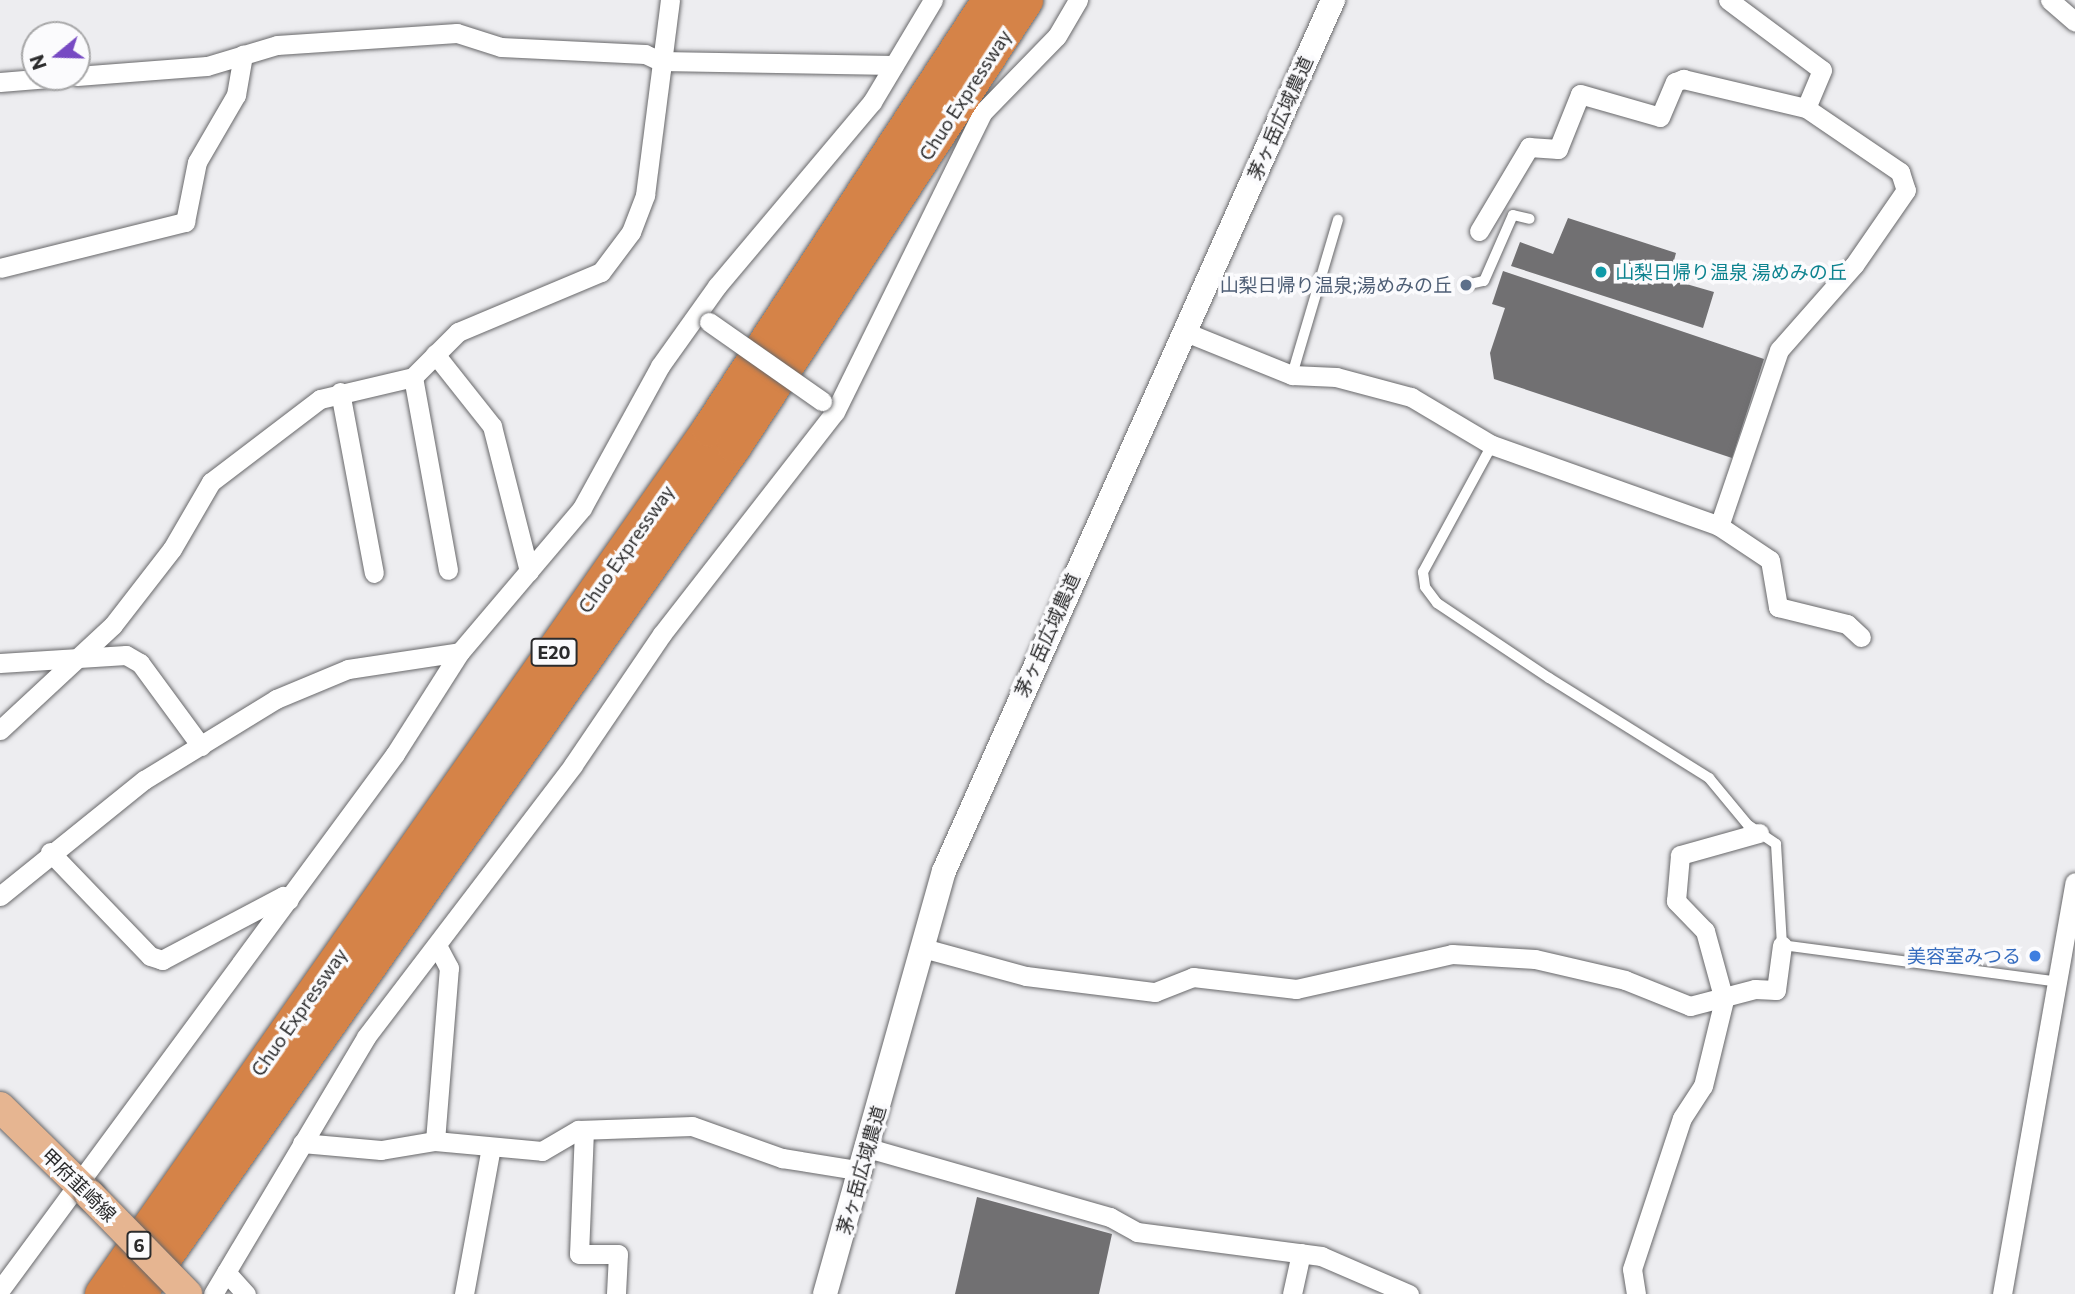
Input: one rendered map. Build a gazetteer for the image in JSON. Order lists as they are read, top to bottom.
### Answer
{
  "streets": {
    "highway": ["Chuo Expressway", "E20"],
    "main road": ["甲府韮崎線", "6"],
    "street": ["茅ヶ岳広域農道"]
  },
  "places": ["山梨日帰り温泉 湯めみの丘", "山梨日帰り温泉;湯めみの丘", "美容室みつる"],
  "north": "left"
}
